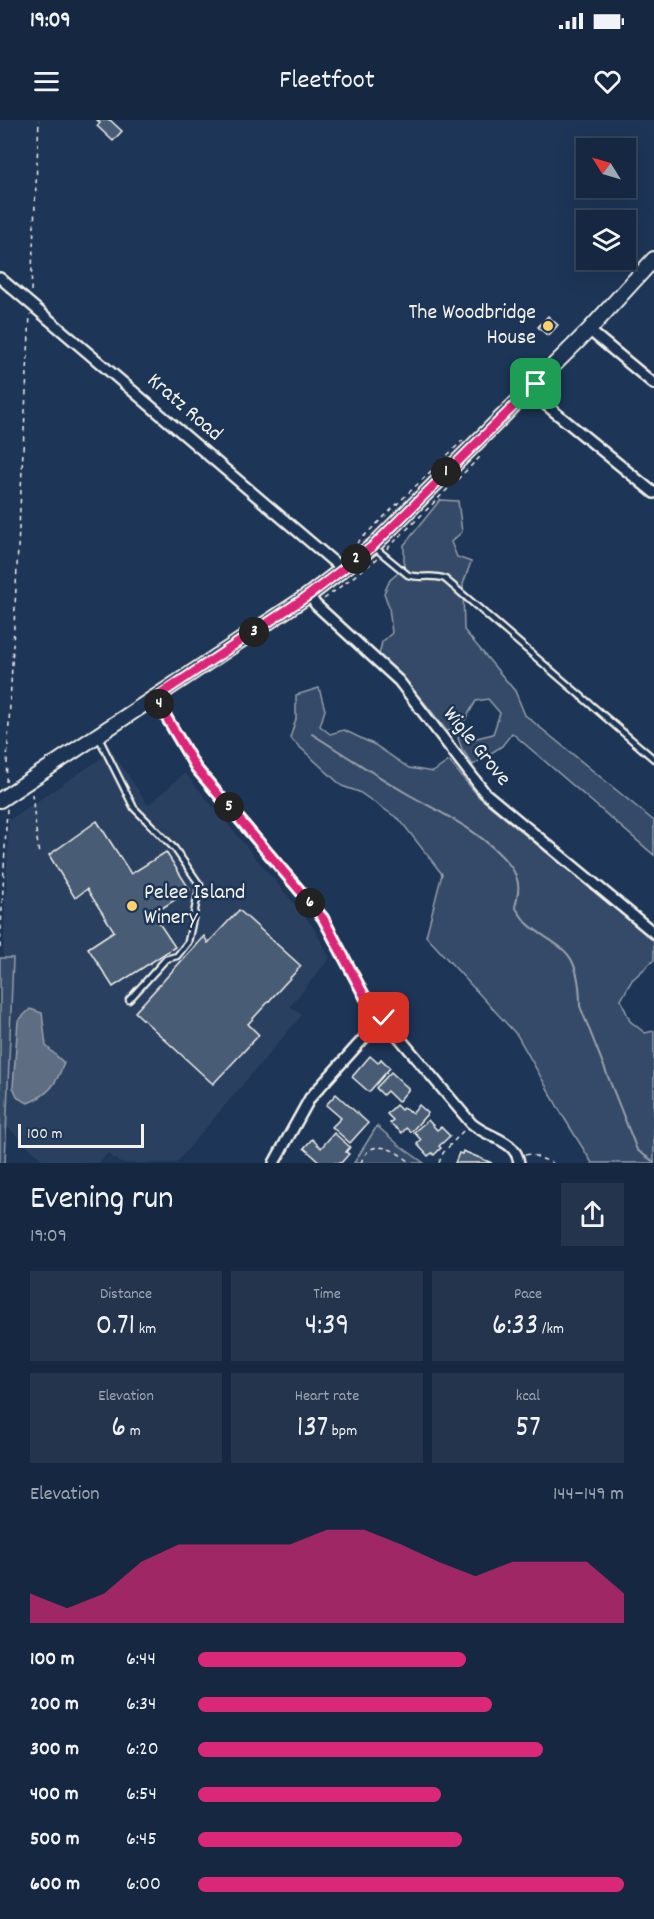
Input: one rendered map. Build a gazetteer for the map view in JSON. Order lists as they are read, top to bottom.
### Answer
{
  "streets": {
    "street": ["Kratz Road", "Wigle Grove"]
  },
  "places": ["The Woodbridge House", "Pelee Island Winery"],
  "scale_bar": "100 m",
  "north": "top left",
  "page": {
    "status": "19:09",
    "header": "Fleetfoot",
    "pins": [
      "1",
      "2",
      "3",
      "4",
      "5",
      "6"
    ],
    "scale": "100 m",
    "heading": ["Evening run", "19:09"],
    "stats": [
      ["Distance", "0.71 km"],
      ["Time", "4:39"],
      ["Pace", "6:33 /km"],
      ["Elevation", "6 m"],
      ["Heart rate", "137 bpm"],
      ["kcal", "57"]
    ],
    "chart": ["Elevation", "144–149 m"],
    "list": [
      {
        "name": "100 m",
        "note": "6:44"
      },
      {
        "name": "200 m",
        "note": "6:34"
      },
      {
        "name": "300 m",
        "note": "6:20"
      },
      {
        "name": "400 m",
        "note": "6:54"
      },
      {
        "name": "500 m",
        "note": "6:45"
      },
      {
        "name": "600 m",
        "note": "6:00"
      }
    ]
  }
}
